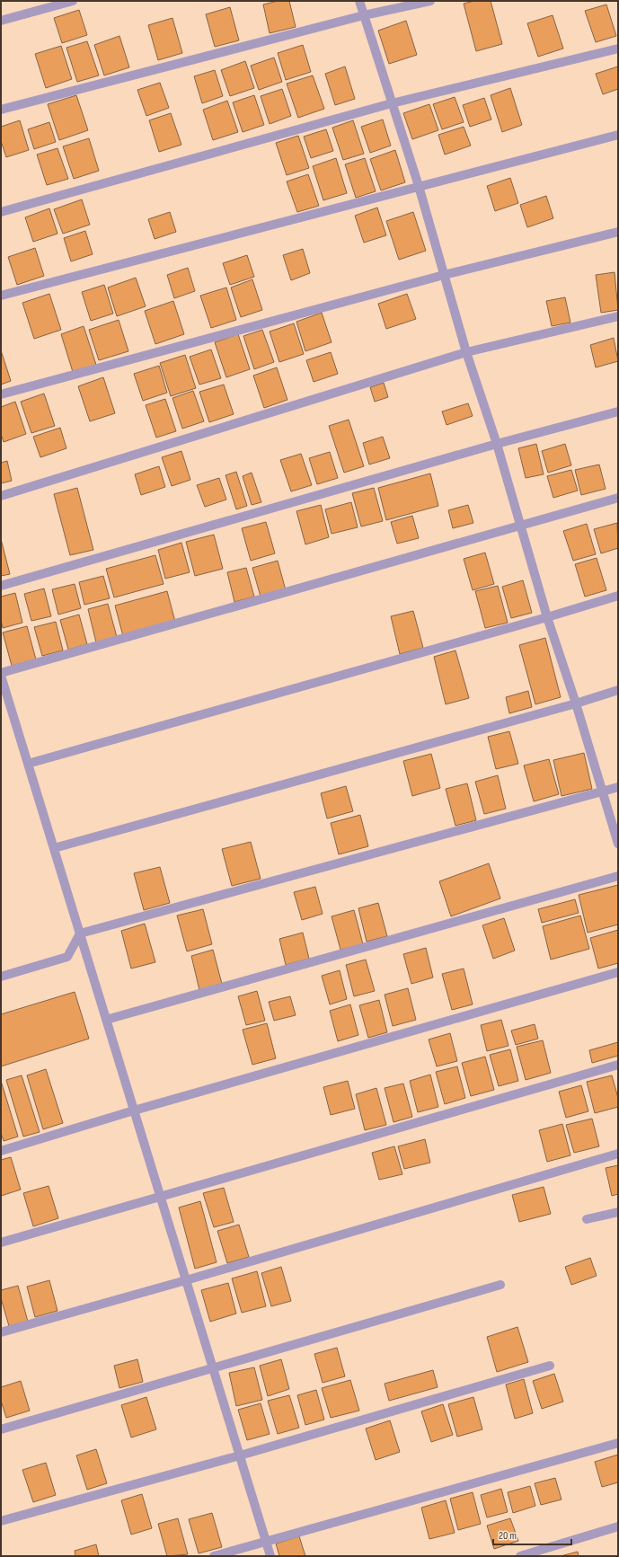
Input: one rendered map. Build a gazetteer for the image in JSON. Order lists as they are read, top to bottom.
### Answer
{
  "scale_bar": "20 m"
}
